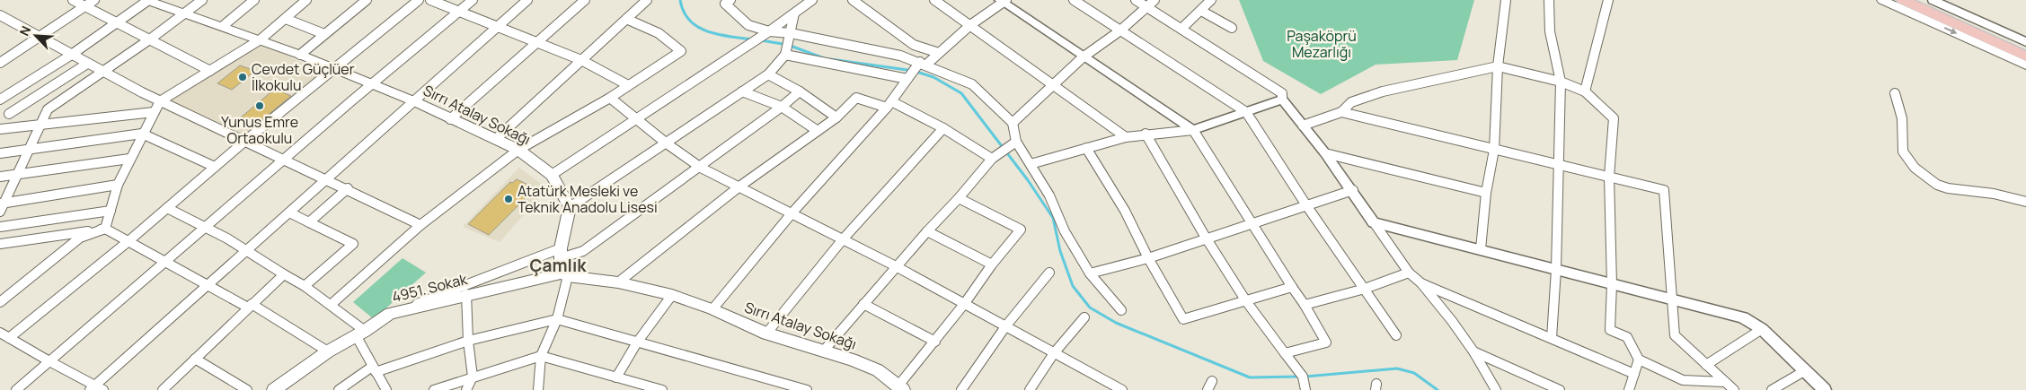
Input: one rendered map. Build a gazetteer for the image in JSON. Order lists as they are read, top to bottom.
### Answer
{
  "streets": {
    "main road": ["Sırrı Atalay Sokağı", "4951. Sokak"]
  },
  "crossings": [
    ["Sırrı Atalay Sokağı", "4951. Sokak"]
  ],
  "districts": ["Çamlık"],
  "parks": ["Paşaköprü Mezarlığı"],
  "places": ["Cevdet Güçlüer İlkokulu", "Yunus Emre Ortaokulu", "Atatürk Mesleki ve Teknik Anadolu Lisesi"],
  "north": "top left"
}
